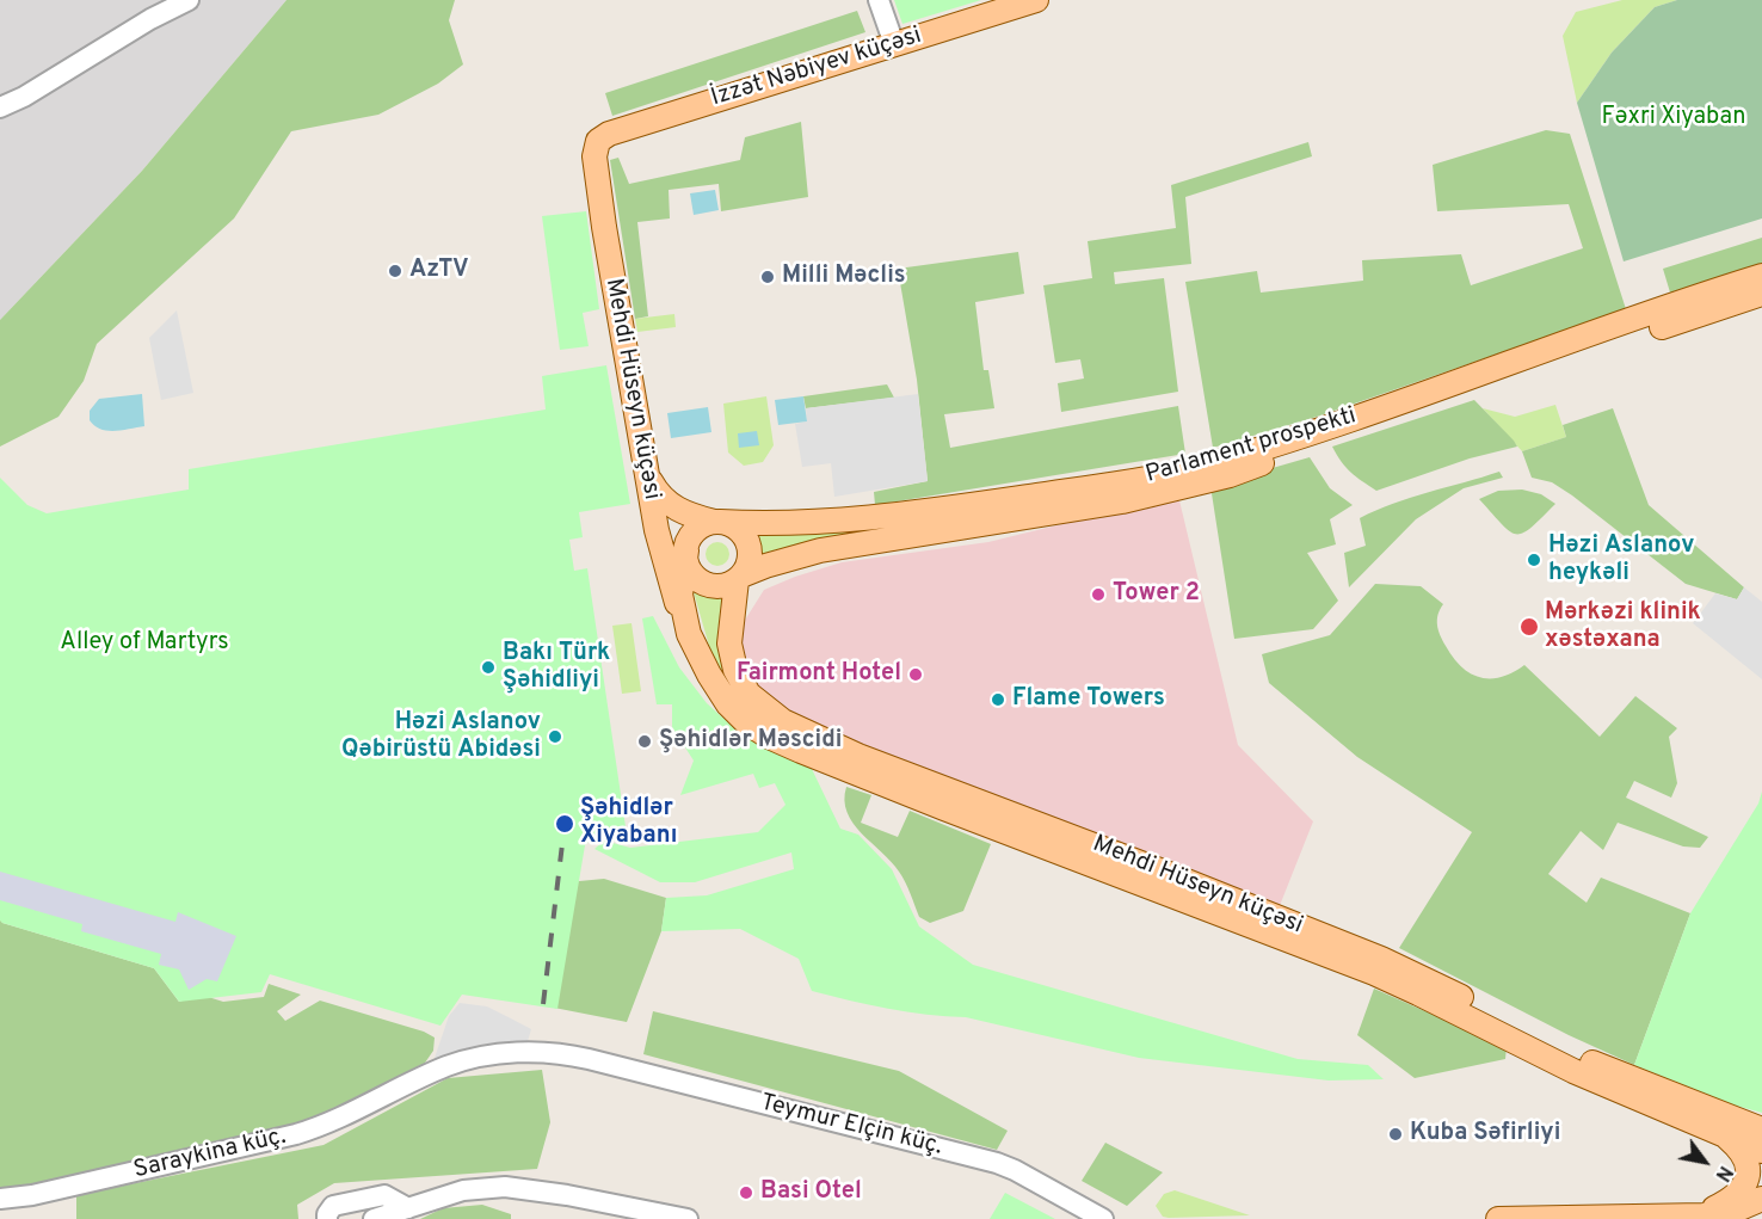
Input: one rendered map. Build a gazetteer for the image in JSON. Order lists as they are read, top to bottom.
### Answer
{
  "streets": {
    "main road": ["İzzət Nəbiyev küçəsi", "Mehdi Hüseyn küçəsi", "Parlament prospekti"],
    "street": ["Teymur Elçin küç.", "Saraykina küç."]
  },
  "crossings": [
    ["İzzət Nəbiyev küçəsi", "Mehdi Hüseyn küçəsi"],
    ["Mehdi Hüseyn küçəsi", "Parlament prospekti"],
    ["Teymur Elçin küç.", "Saraykina küç."]
  ],
  "parks": ["Fəxri Xiyaban", "Alley of Martyrs"],
  "places": [
    "AzTV",
    "Milli Məclis",
    "Həzi Aslanov heykəli",
    "Tower 2",
    "Mərkəzi klinik xəstəxana",
    "Bakı Türk Şəhidliyi",
    "Fairmont Hotel",
    "Flame Towers",
    "Həzi Aslanov Qəbirüstü Abidəsi",
    "Şəhidlər Məscidi",
    "Şəhidlər Xiyabanı",
    "Kuba Səfirliyi",
    "Basi Otel"
  ],
  "north": "bottom right"
}
